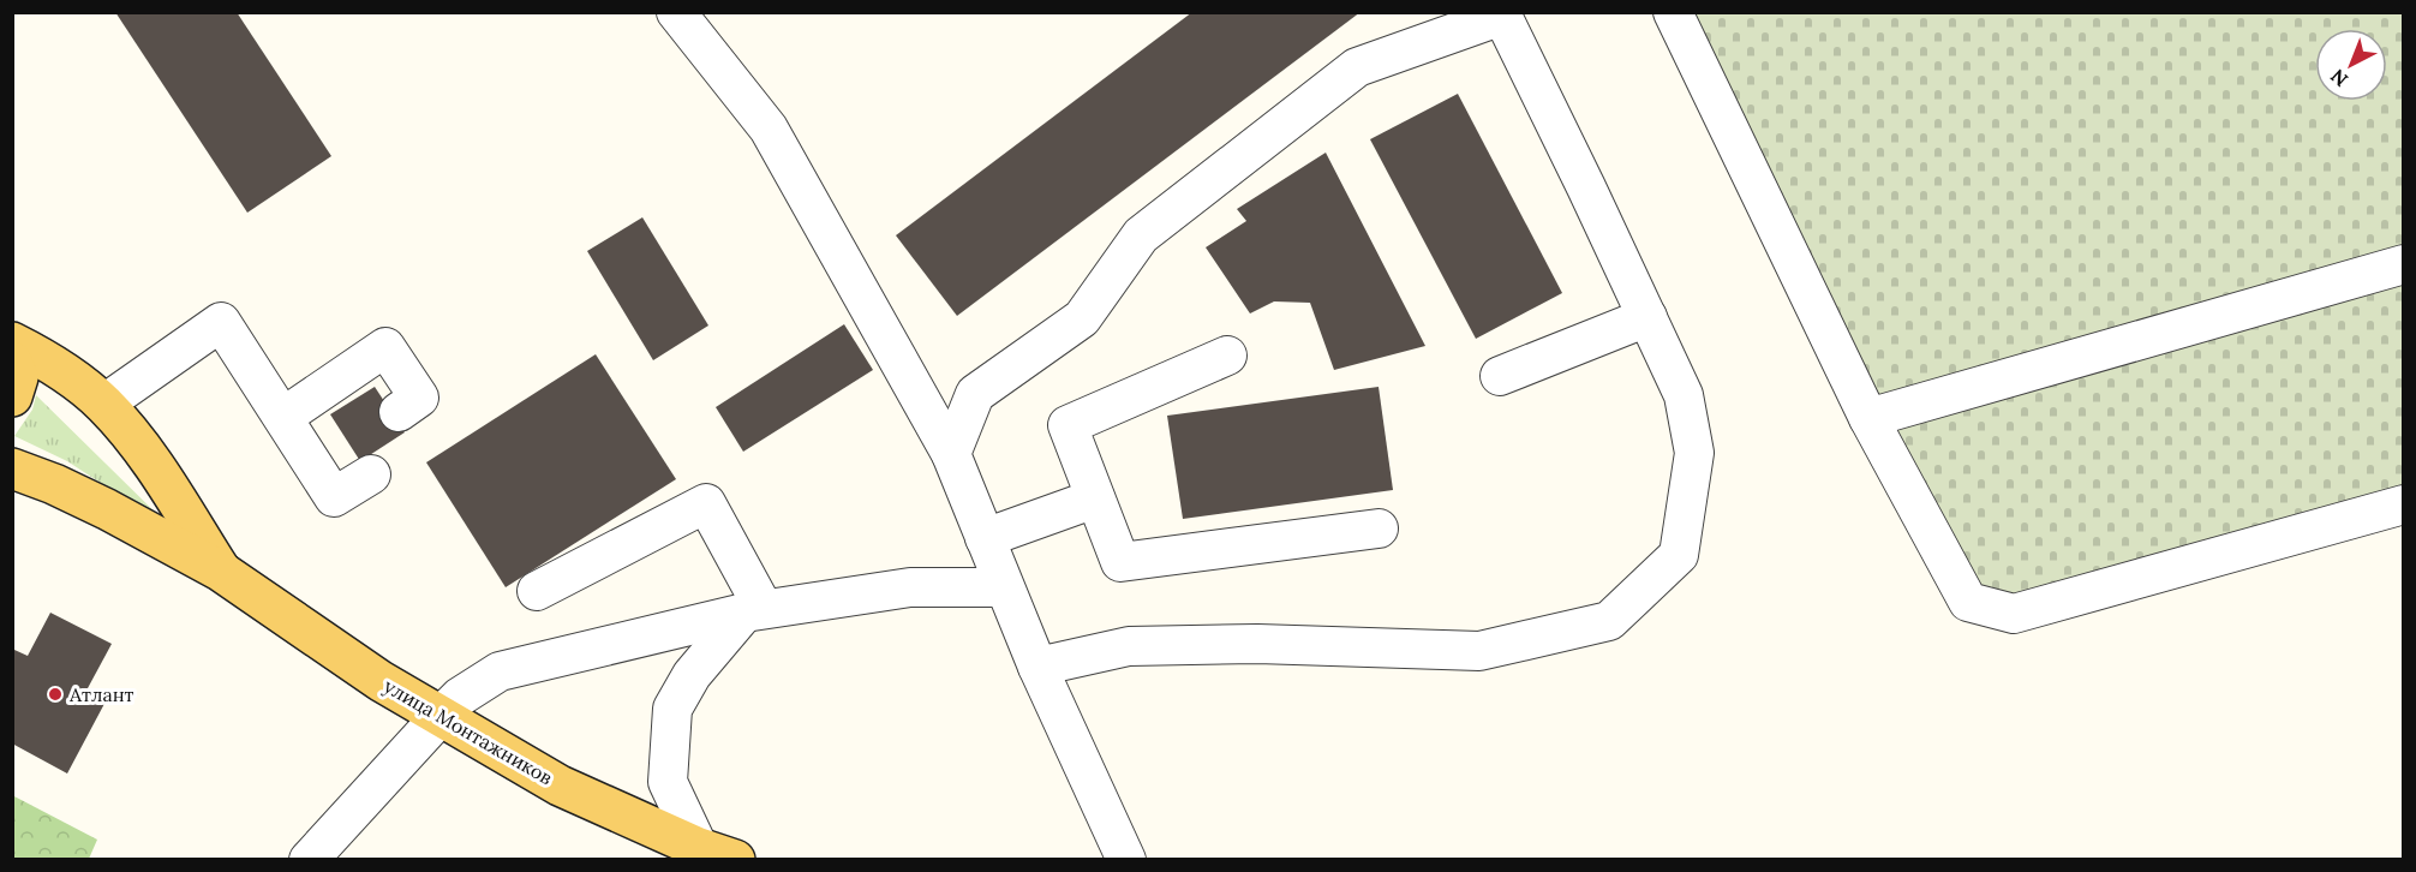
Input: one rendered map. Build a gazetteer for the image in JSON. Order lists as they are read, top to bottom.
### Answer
{
  "streets": {
    "main road": ["улица Монтажников"]
  },
  "places": ["Атлант"],
  "north": "bottom left"
}
